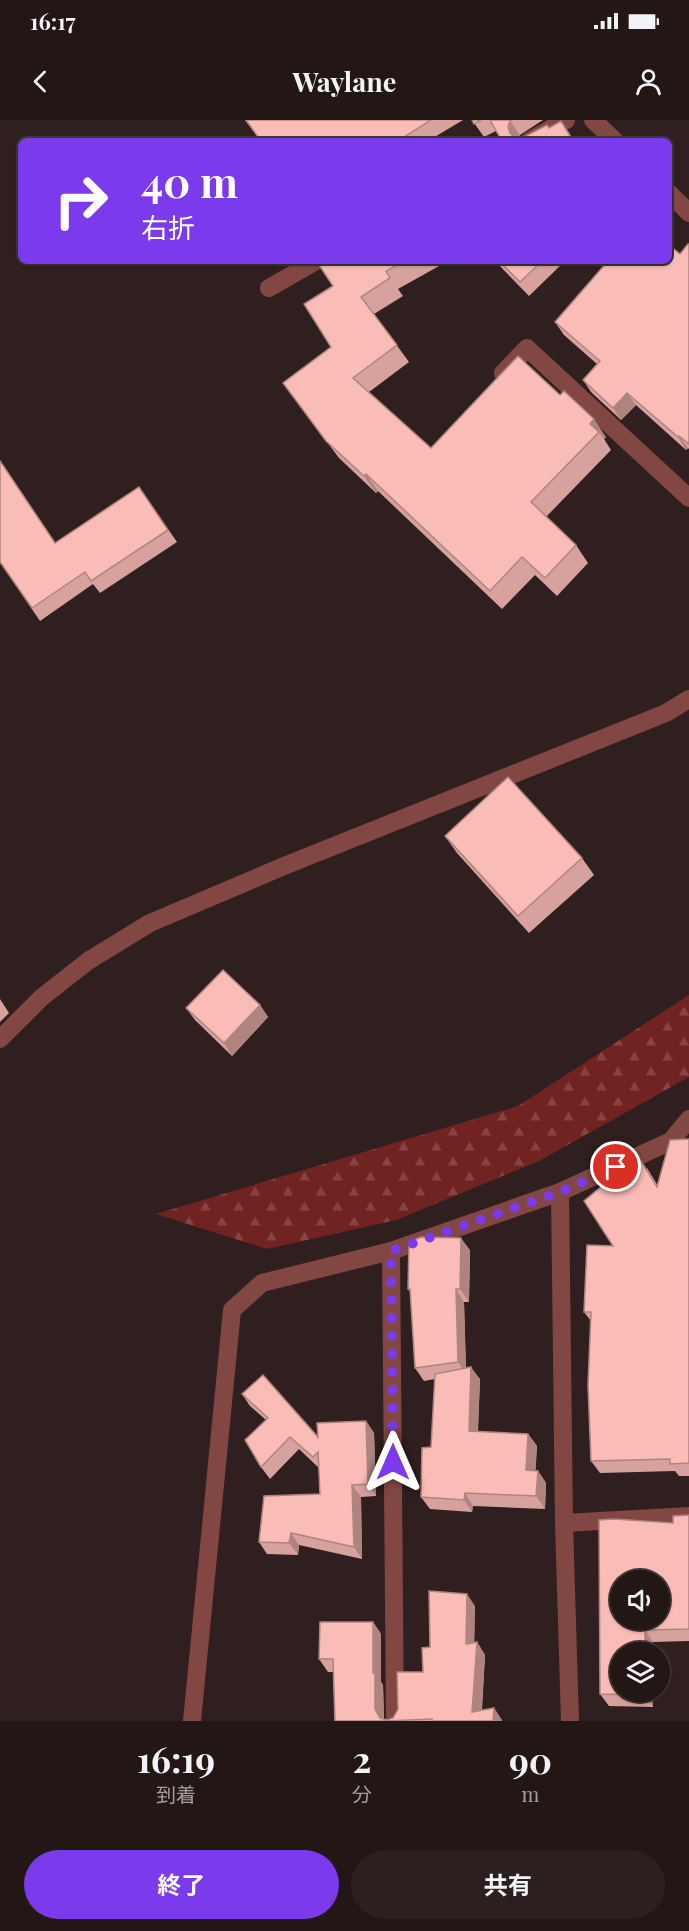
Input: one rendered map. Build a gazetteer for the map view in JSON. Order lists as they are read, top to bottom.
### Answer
{
  "page": {
    "status": "16:17",
    "header": "Waylane",
    "turn": ["40 m", "右折"],
    "eta": [
      "16:19",
      "到着",
      "2",
      "分",
      "90",
      "m"
    ],
    "buttons": ["終了", "共有"]
  }
}
